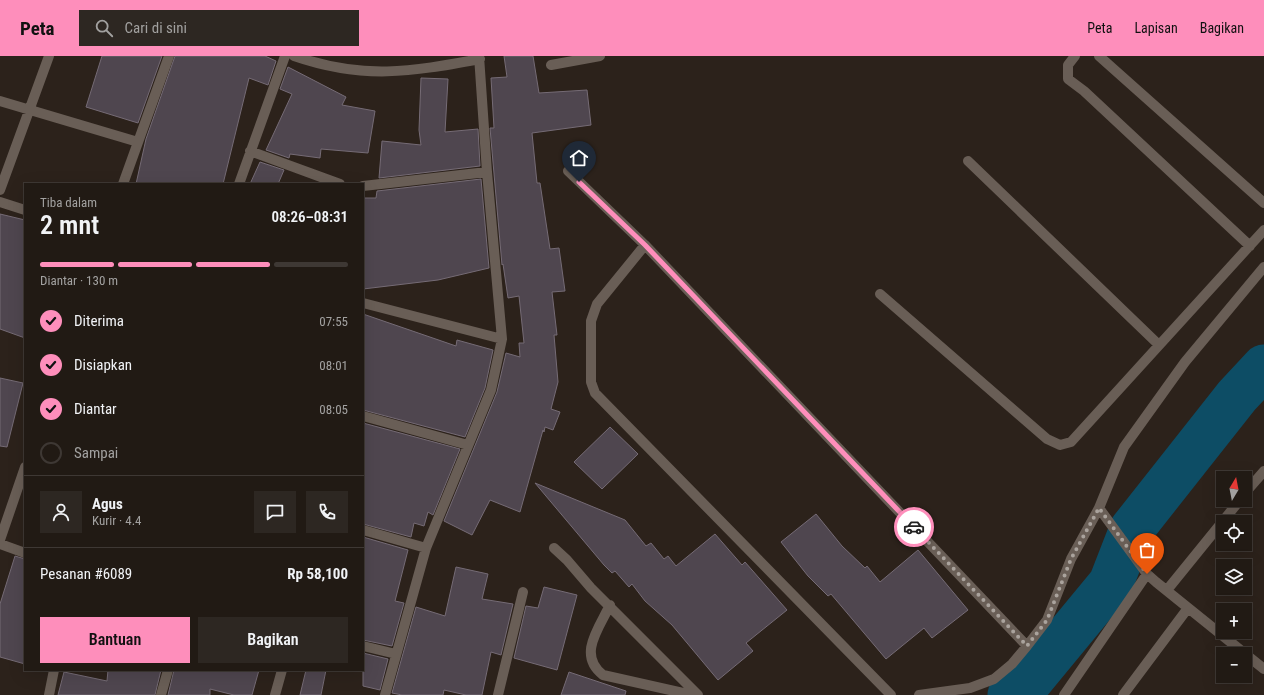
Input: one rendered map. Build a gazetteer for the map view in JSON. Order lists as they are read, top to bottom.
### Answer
{
  "north": "top",
  "page": {
    "header": "Peta",
    "search": "Cari di sini",
    "nav": ["Peta", "Lapisan", "Bagikan"],
    "heading": ["2 mnt", "Tiba dalam", "08:26–08:31"],
    "panel": [
      "Agus",
      "Kurir · 4.4",
      "Pesanan #6089",
      "Rp 58,100"
    ],
    "bar": "Diantar · 130 m",
    "list": [
      ["Diterima", "07:55"],
      ["Disiapkan", "08:01"],
      ["Diantar", "08:05"],
      "Sampai"
    ],
    "map_buttons": ["+", "−"],
    "buttons": ["Bantuan", "Bagikan"]
  }
}
